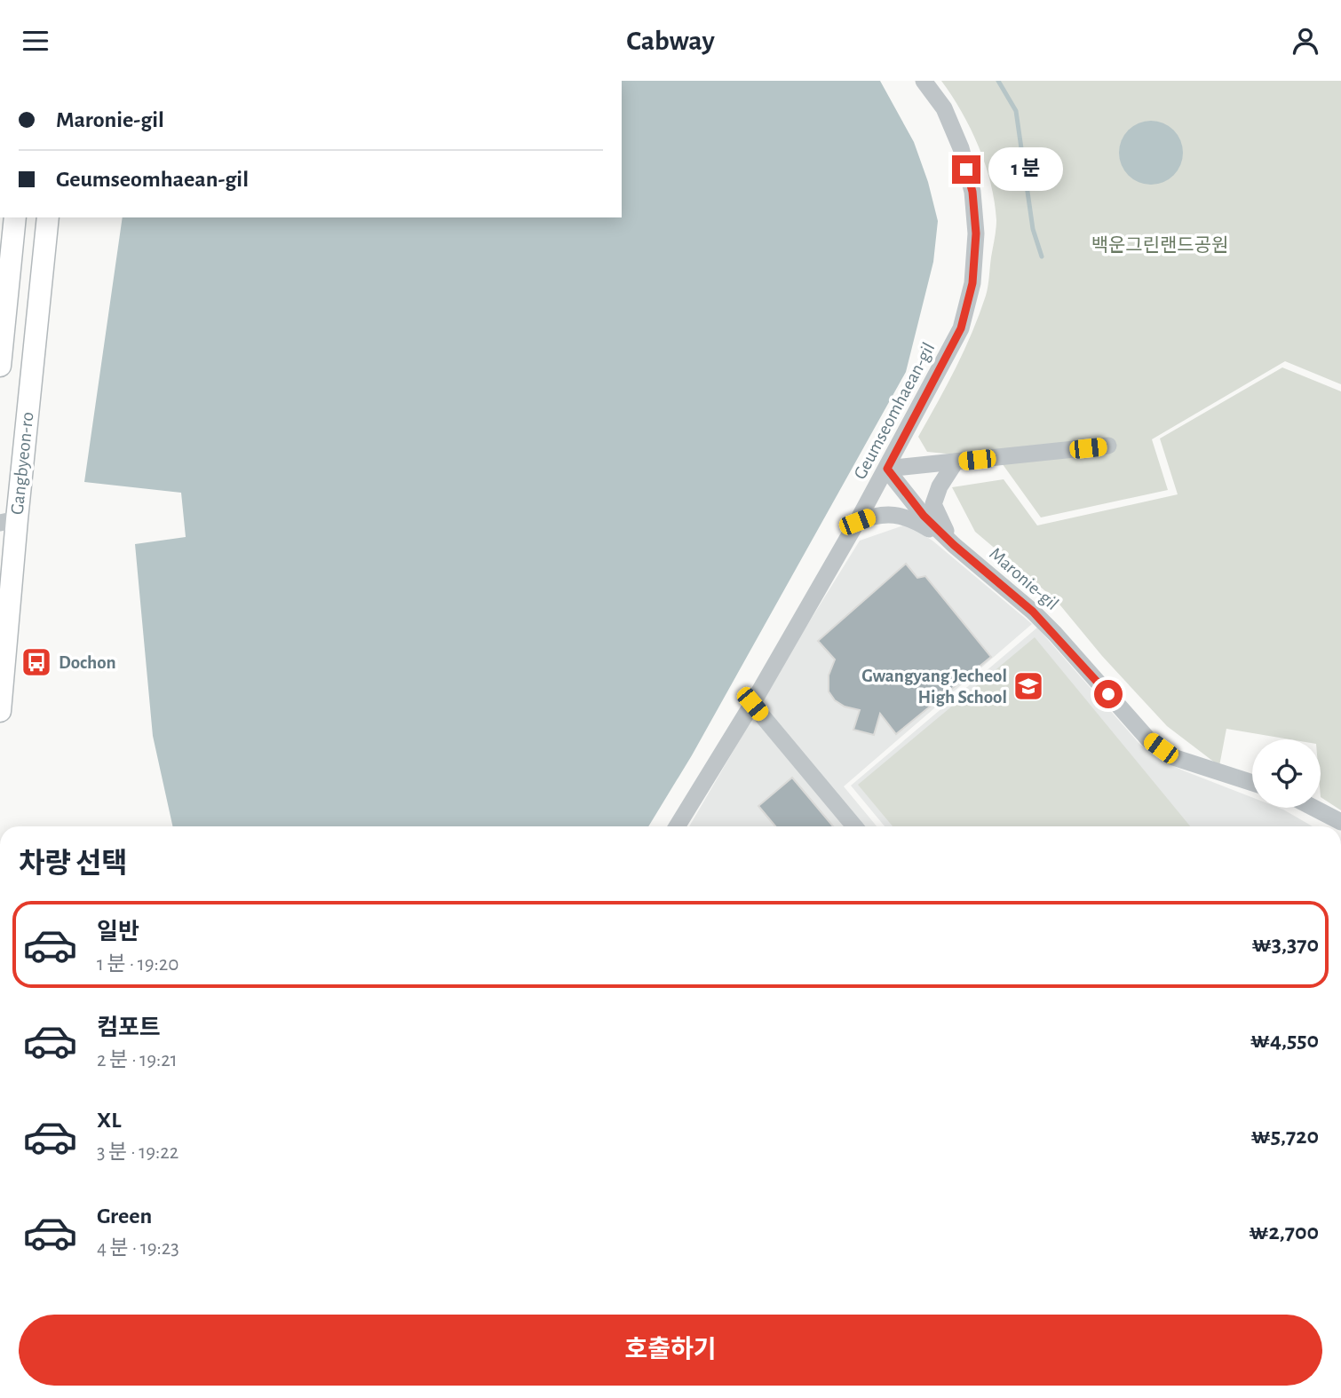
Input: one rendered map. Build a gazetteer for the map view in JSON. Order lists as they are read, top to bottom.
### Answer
{
  "streets": {
    "main road": ["Gangbyeon-ro"],
    "street": ["Geumseomhaean-gil", "Maronie-gil"]
  },
  "crossings": [
    ["Geumseomhaean-gil", "Maronie-gil"]
  ],
  "parks": ["백운그린랜드공원"],
  "places": {
    "bus stop": ["Dochon"],
    "school or university": ["Gwangyang Jecheol High School"]
  },
  "page": {
    "header": "Cabway",
    "banner": ["Maronie-gil", "Geumseomhaean-gil"],
    "bubble": "1 분",
    "heading": "차량 선택",
    "list": [
      {
        "name": "일반",
        "note": "1 분 · 19:20",
        "value": "₩3,370"
      },
      {
        "name": "컴포트",
        "note": "2 분 · 19:21",
        "value": "₩4,550"
      },
      {
        "name": "XL",
        "note": "3 분 · 19:22",
        "value": "₩5,720"
      },
      {
        "name": "Green",
        "note": "4 분 · 19:23",
        "value": "₩2,700"
      }
    ],
    "buttons": "호출하기"
  }
}
